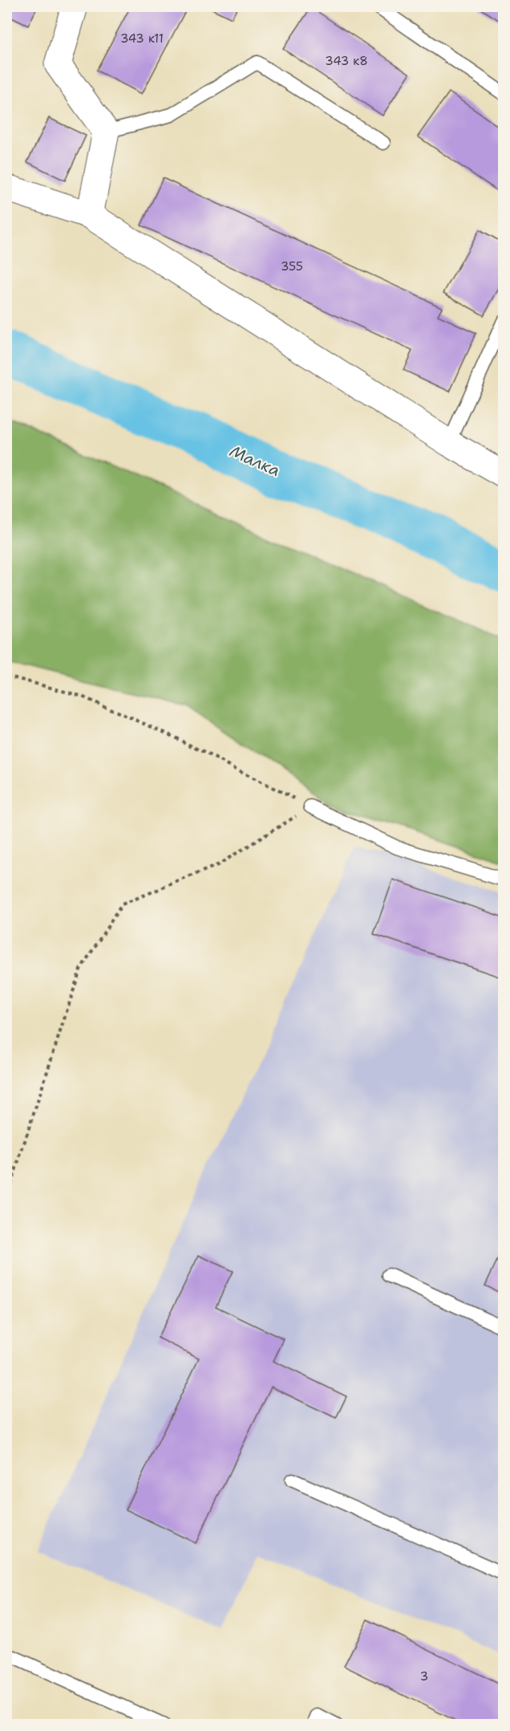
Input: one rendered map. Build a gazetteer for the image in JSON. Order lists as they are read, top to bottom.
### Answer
{
  "water": ["Малка"],
  "house_numbers": [
    "343 к11",
    "343 к8",
    "355",
    "3"
  ]
}
